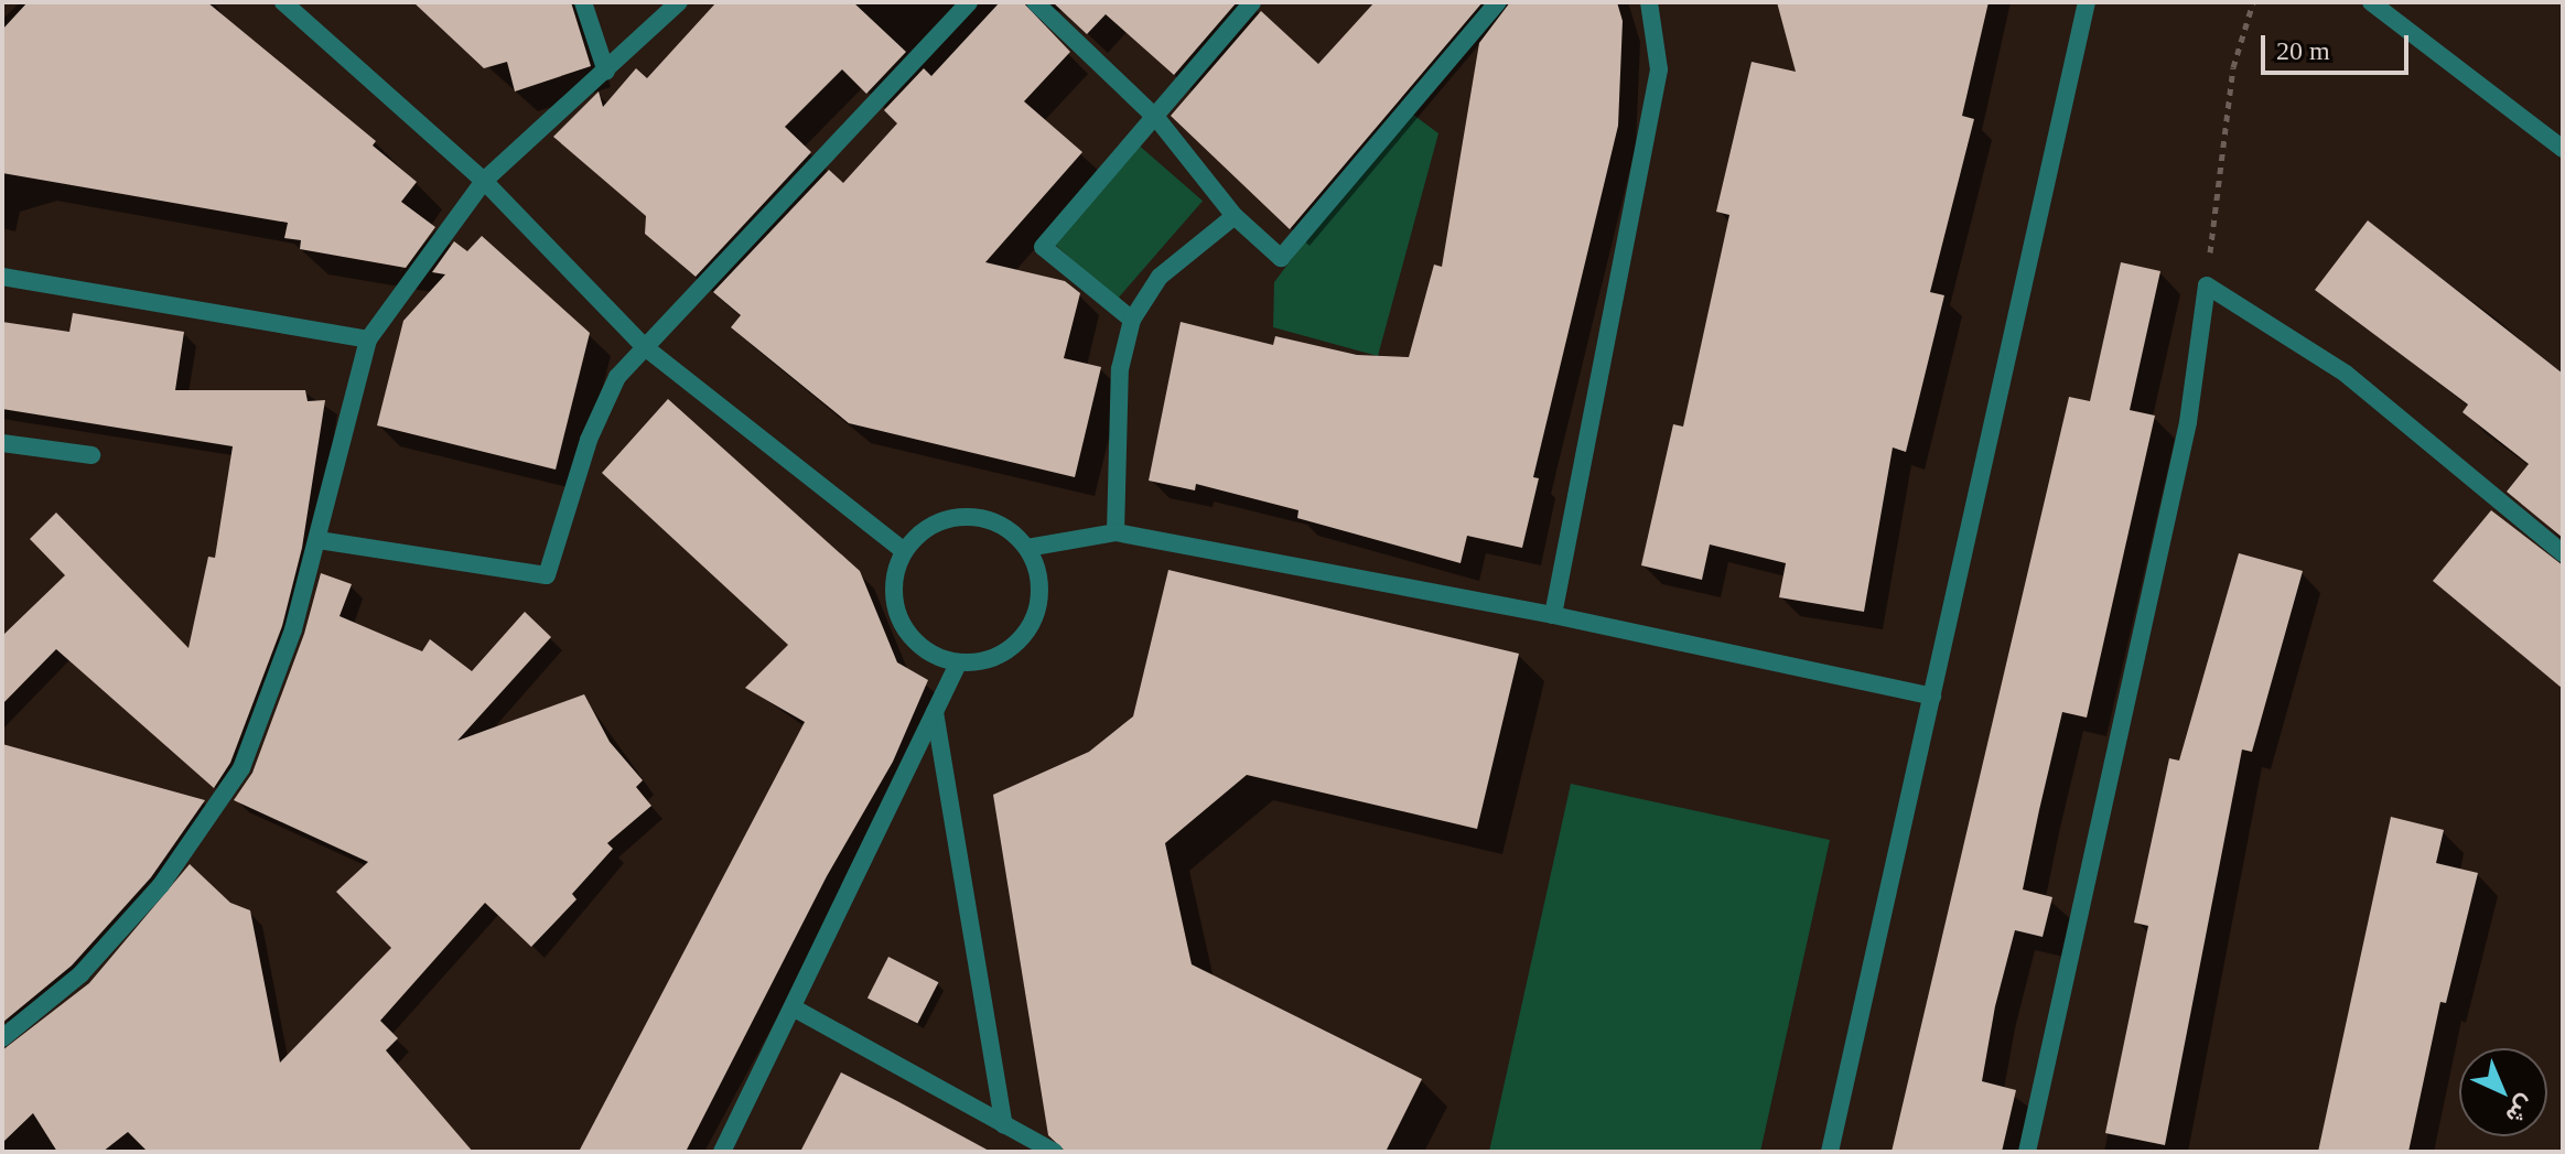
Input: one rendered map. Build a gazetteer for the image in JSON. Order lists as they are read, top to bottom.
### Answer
{
  "scale_bar": "20 m",
  "north": "bottom right"
}
